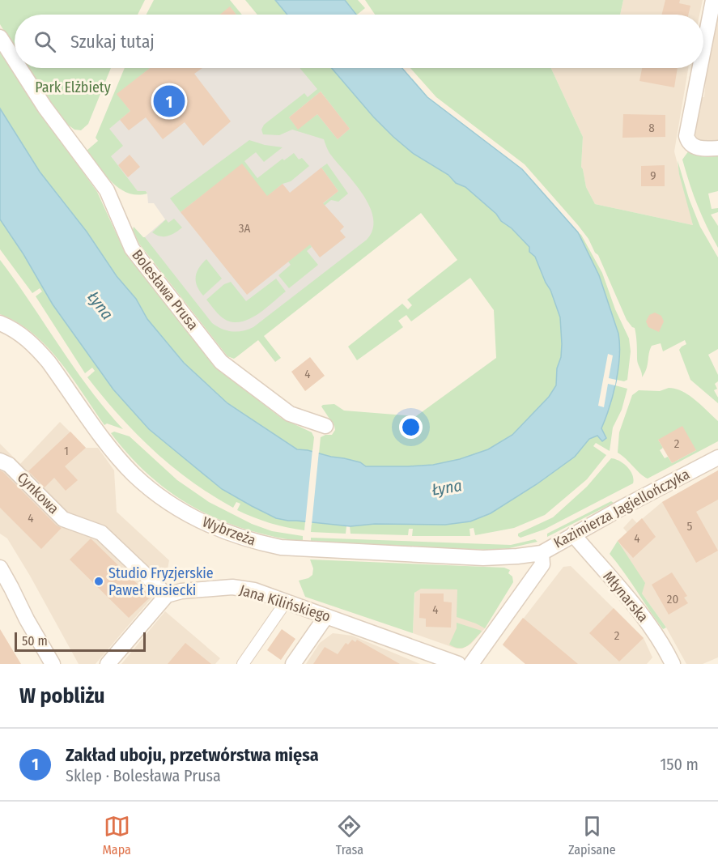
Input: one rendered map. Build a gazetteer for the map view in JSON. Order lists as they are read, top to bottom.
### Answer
{
  "streets": {
    "street": [
      "Bolesława Prusa",
      "Cynkowa",
      "Kazimierza Jagiellończyka",
      "Wybrzeża",
      "Młynarska",
      "Jana Kilińskiego"
    ]
  },
  "crossings": [
    ["Cynkowa", "Jana Kilińskiego"],
    ["Kazimierza Jagiellończyka", "Wybrzeża"],
    ["Kazimierza Jagiellończyka", "Młynarska"]
  ],
  "water": ["Łyna"],
  "parks": ["Park Elżbiety"],
  "places": ["Studio Fryzjerskie Paweł Rusiecki"],
  "house_numbers": [
    "8",
    "9",
    "3A",
    "4",
    "2",
    "1",
    "4",
    "5",
    "4",
    "20",
    "4",
    "2"
  ],
  "scale_bar": "50 m",
  "page": {
    "search": "Szukaj tutaj",
    "pins": "1",
    "scale": "50 m",
    "heading": "W pobliżu",
    "list": [
      {
        "mark": "1",
        "name": "Zakład uboju, przetwórstwa mięsa",
        "note": "Sklep · Bolesława Prusa",
        "value": "150 m"
      }
    ],
    "nav": ["Mapa", "Trasa", "Zapisane"]
  }
}
